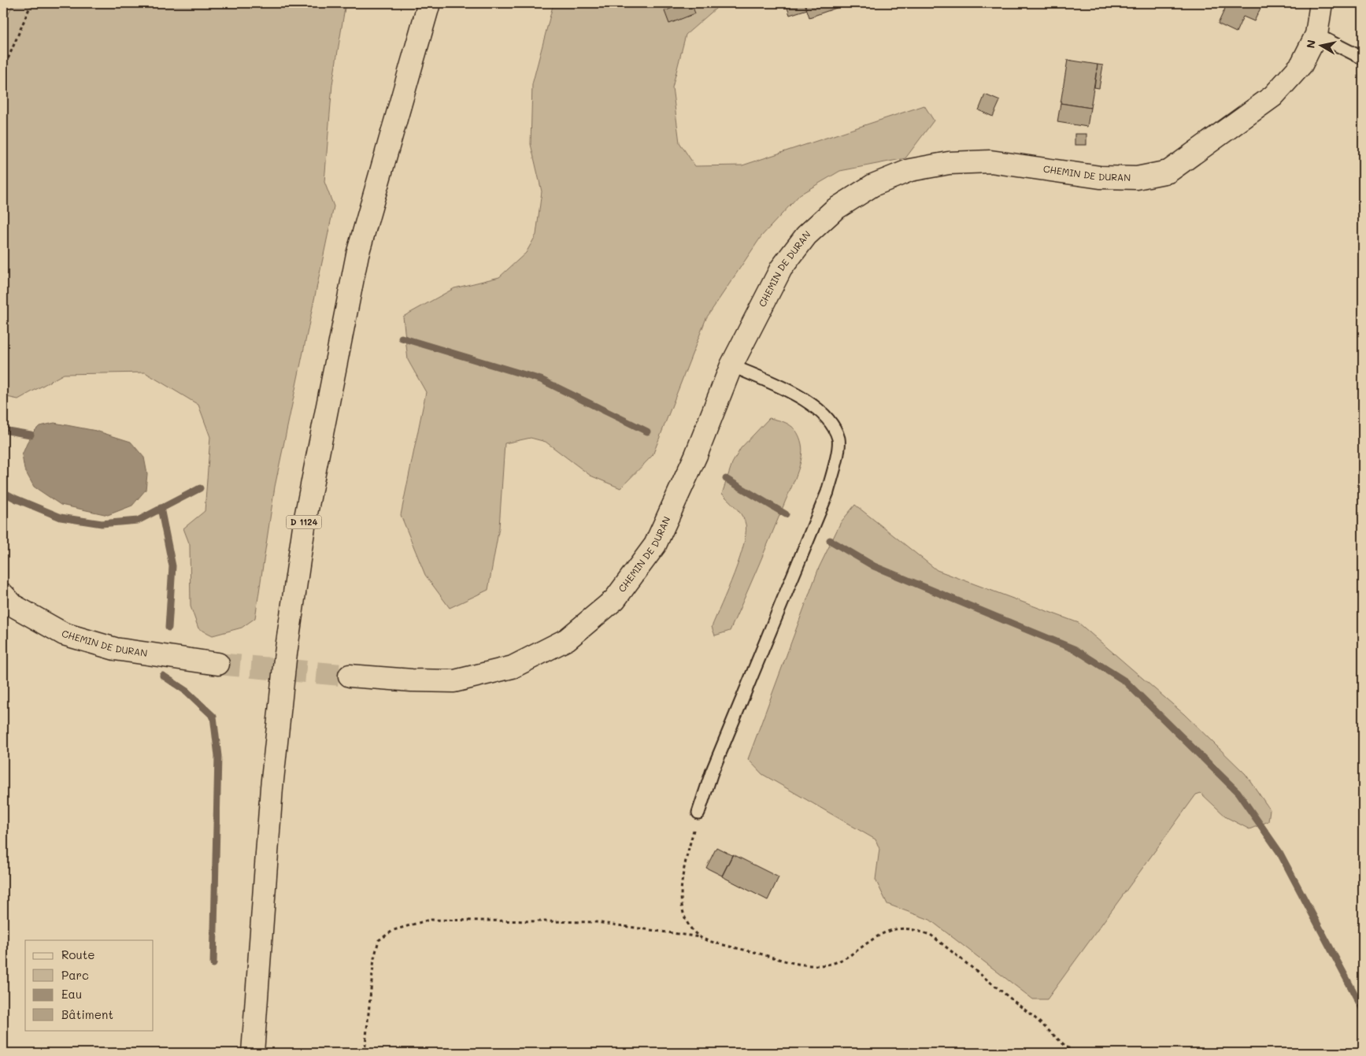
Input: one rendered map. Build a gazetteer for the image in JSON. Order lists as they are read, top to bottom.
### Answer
{
  "streets": {
    "main road": ["CHEMIN DE DURAN", "D 1124"]
  },
  "legend": [
    "Route",
    "Parc",
    "Eau",
    "Bâtiment"
  ],
  "north": "left"
}
